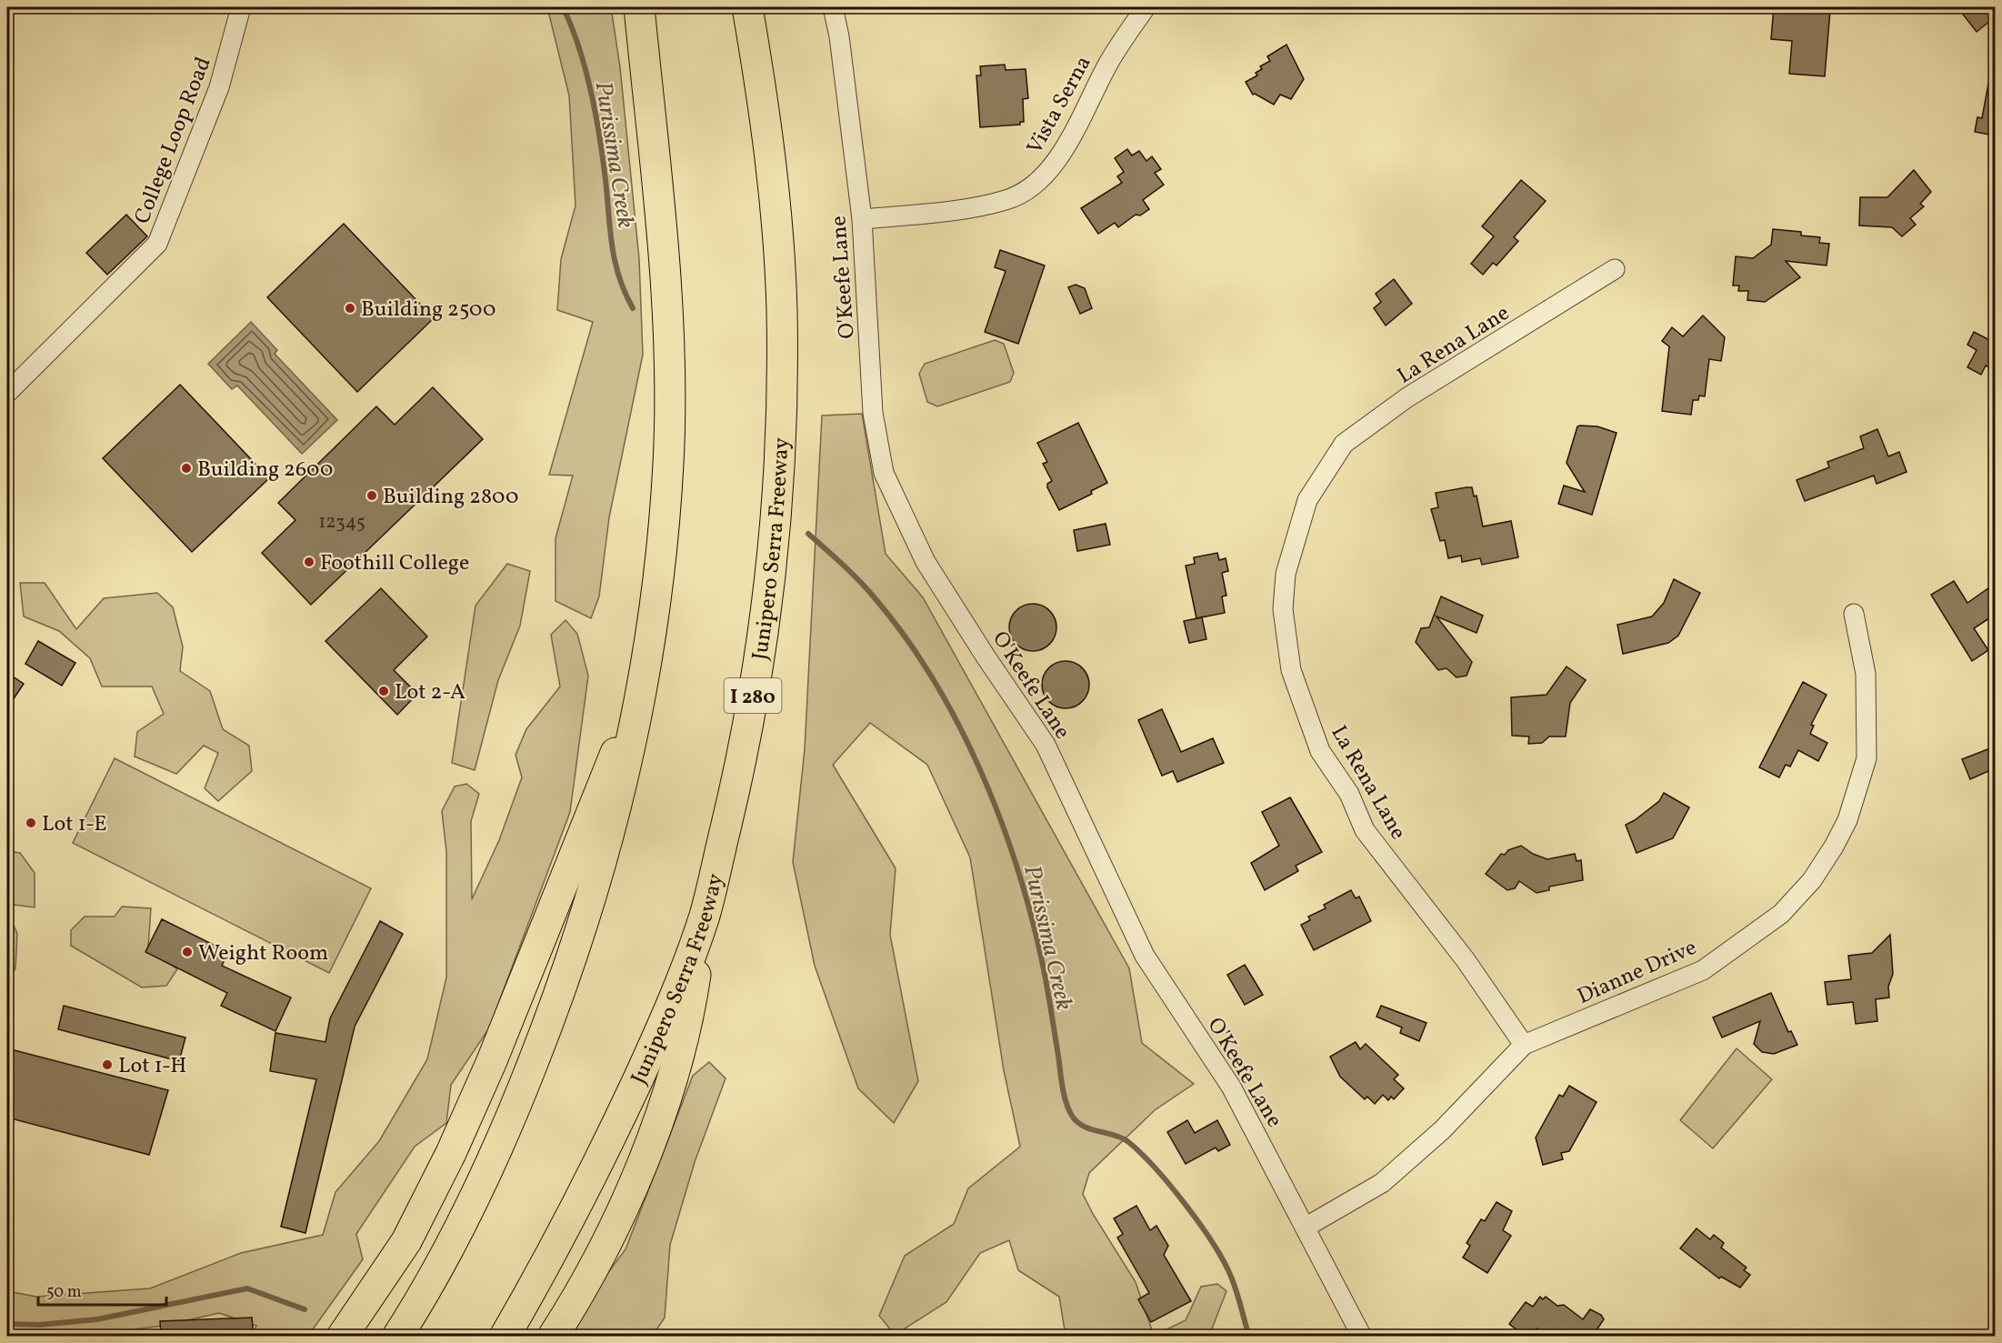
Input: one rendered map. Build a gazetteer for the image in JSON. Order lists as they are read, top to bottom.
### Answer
{
  "streets": {
    "highway": ["Junipero Serra Freeway", "I 280"],
    "street": [
      "Vista Serna",
      "College Loop Road",
      "O'Keefe Lane",
      "La Rena Lane",
      "Dianne Drive"
    ]
  },
  "crossings": [
    ["Vista Serna", "O'Keefe Lane"],
    ["O'Keefe Lane", "Dianne Drive"],
    ["La Rena Lane", "Dianne Drive"]
  ],
  "water": ["Purissima Creek"],
  "places": [
    "Building 2500",
    "Building 2600",
    "Building 2800",
    "Foothill College",
    "Lot 2-A",
    "Lot 1-E",
    "Weight Room",
    "Lot 1-H"
  ],
  "house_numbers": ["12345"],
  "scale_bar": "50 m"
}
